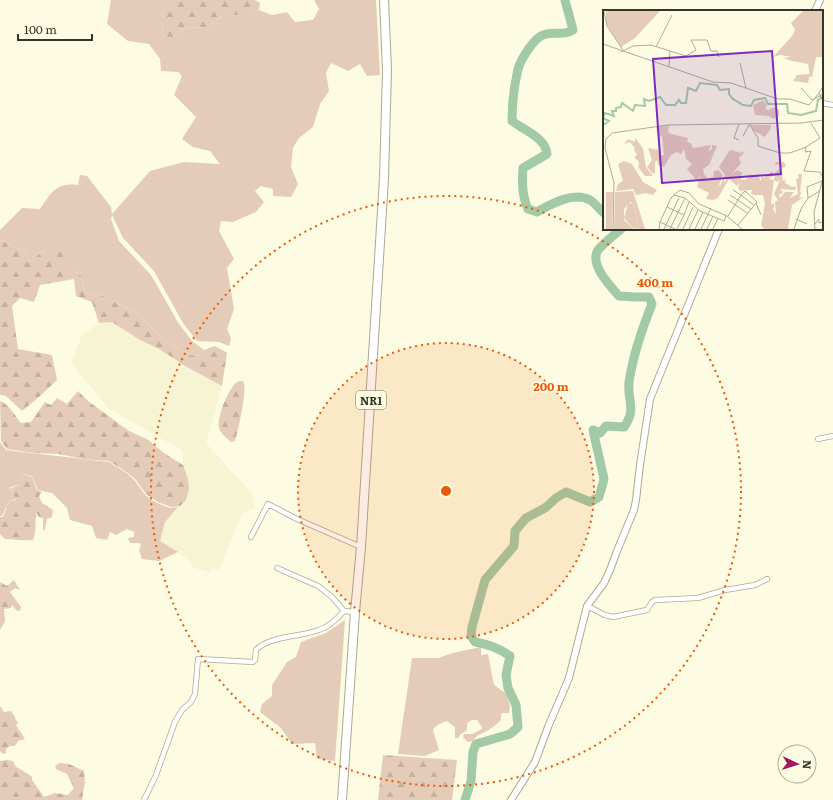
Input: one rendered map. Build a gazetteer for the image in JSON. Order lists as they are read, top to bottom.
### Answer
{
  "streets": {
    "highway": ["NR1"]
  },
  "scale_bar": "100 m",
  "north": "right",
  "rings": ["400 m", "200 m"]
}
